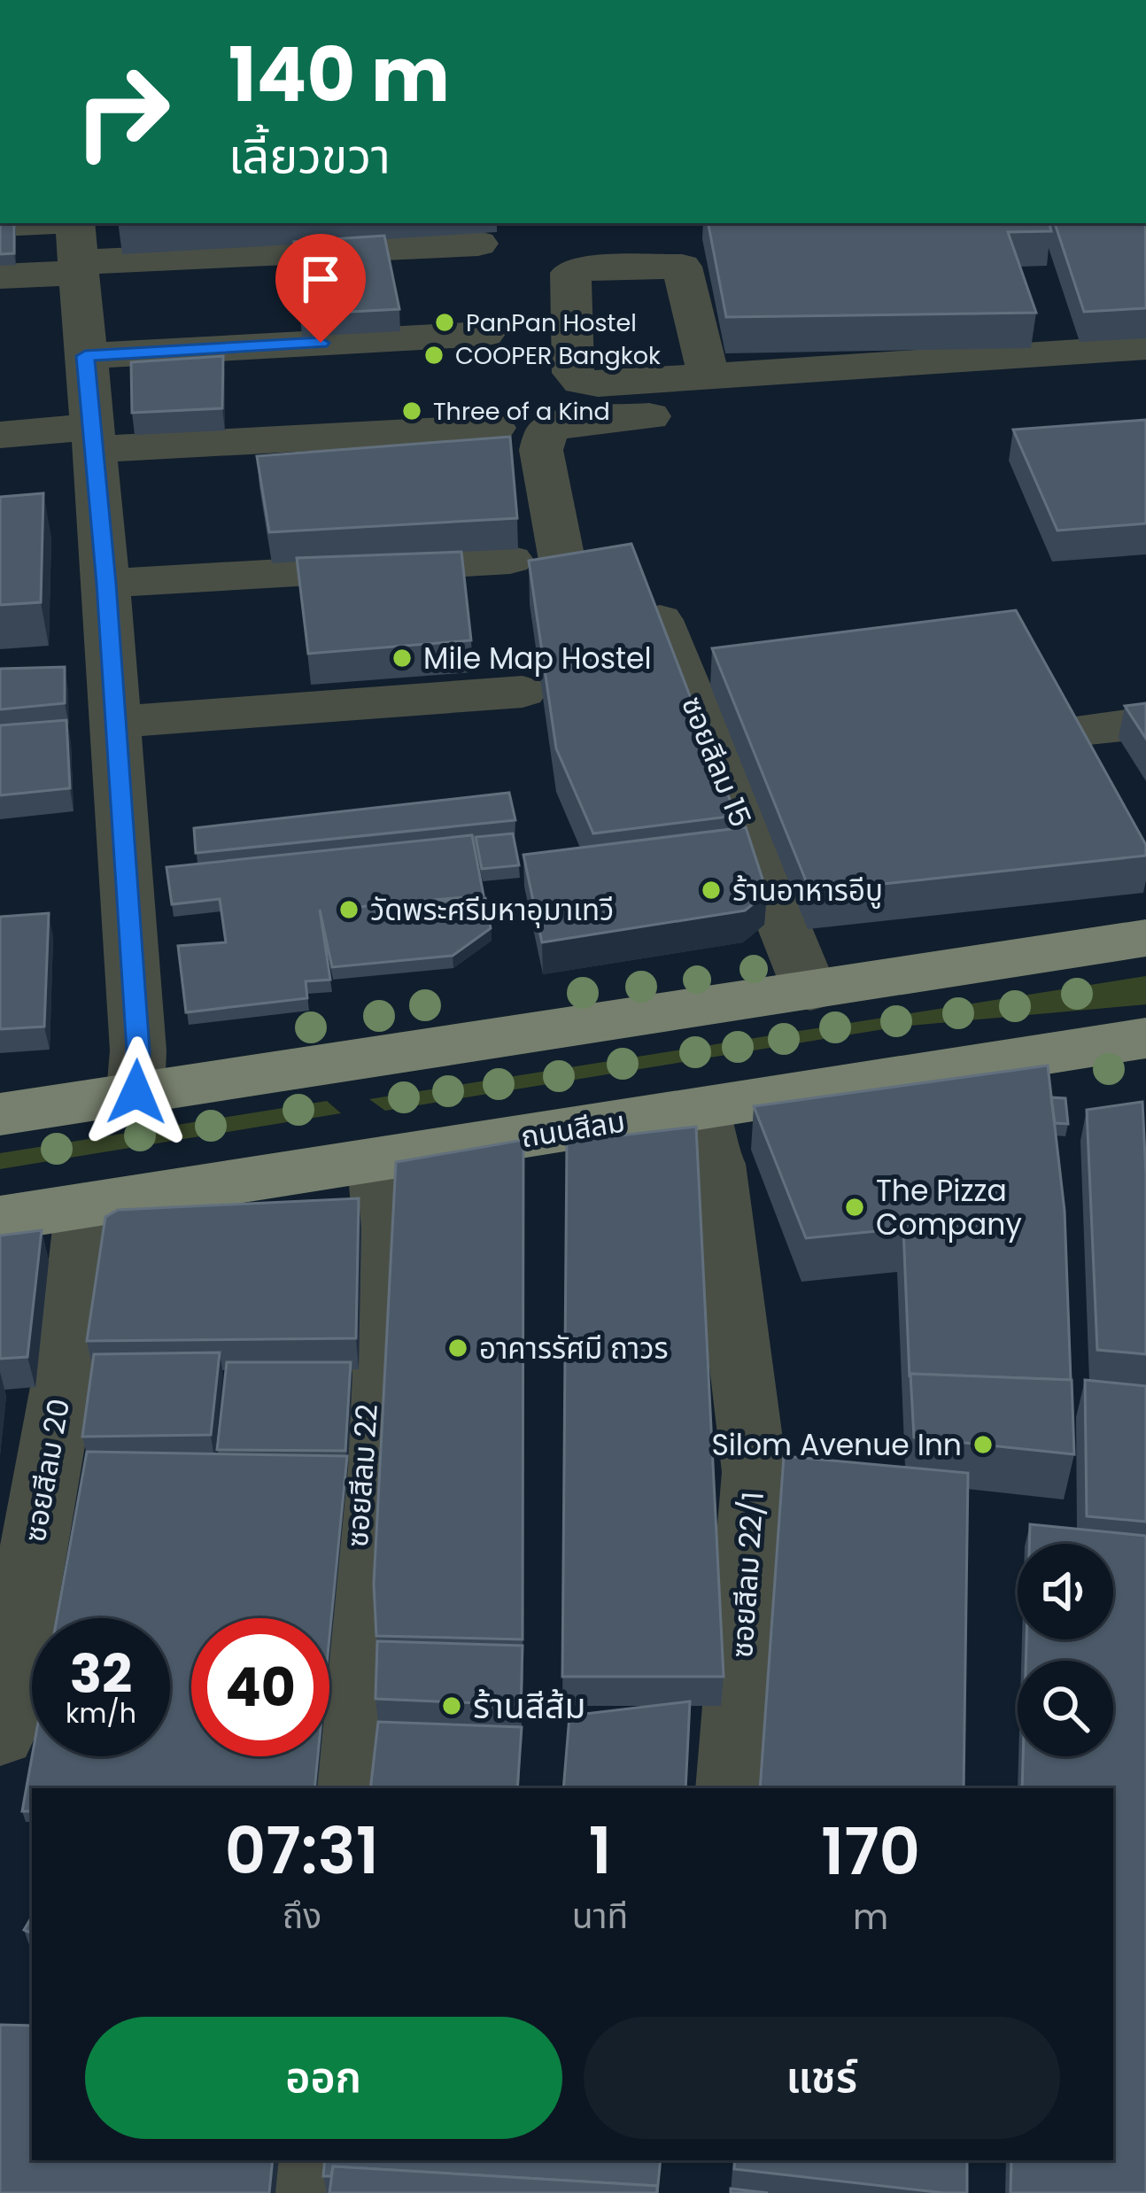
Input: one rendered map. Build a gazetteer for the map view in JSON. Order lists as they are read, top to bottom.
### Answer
{
  "streets": {
    "main road": ["ถนนสีลม"],
    "street": [
      "ซอยสีลม 15",
      "ซอยสีลม 20",
      "ซอยสีลม 22",
      "ซอยสีลม 22/1"
    ]
  },
  "crossings": [
    ["ถนนสีลม", "ซอยสีลม 20"],
    ["ถนนสีลม", "ซอยสีลม 22"],
    ["ถนนสีลม", "ซอยสีลม 22/1"]
  ],
  "places": [
    "PanPan Hostel",
    "COOPER Bangkok",
    "Three of a Kind",
    "Mile Map Hostel",
    "ร้านอาหารอีบู",
    "วัดพระศรีมหาอุมาเทวี",
    "The Pizza Company",
    "อาคารรัศมี ถาวร",
    "Silom Avenue Inn",
    "ร้านสีส้ม"
  ],
  "page": {
    "turn": ["140 m", "เลี้ยวขวา"],
    "speed": "32 km/h",
    "limit": "40",
    "eta": [
      "07:31",
      "ถึง",
      "1",
      "นาที",
      "170",
      "m"
    ],
    "buttons": ["ออก", "แชร์"]
  }
}
